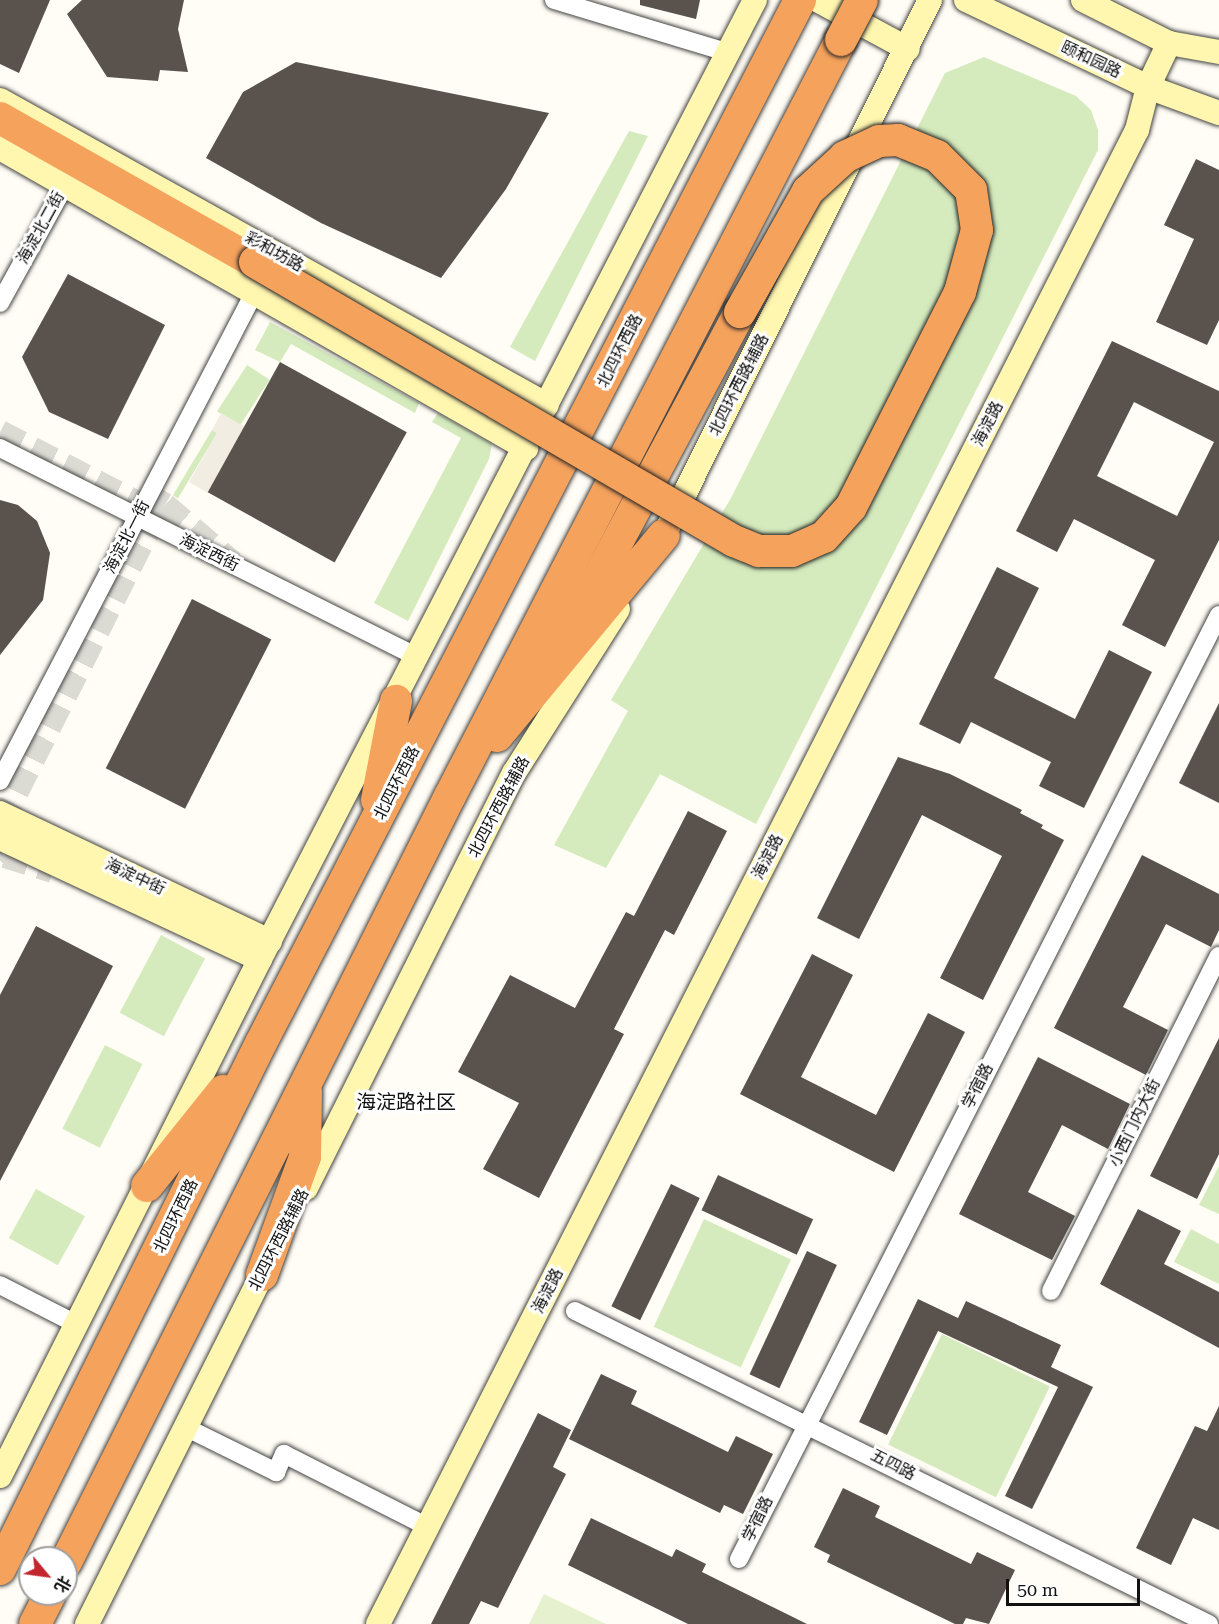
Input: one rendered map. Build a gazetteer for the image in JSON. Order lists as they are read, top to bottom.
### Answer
{
  "streets": {
    "highway": ["北四环西路"],
    "street": [
      "颐和园路",
      "海淀北二街",
      "彩和坊路",
      "北四环西路辅路",
      "海淀路",
      "海淀北一街",
      "海淀西街",
      "海淀中街",
      "学宿路",
      "小西门内大街",
      "五四路"
    ]
  },
  "crossings": [
    ["颐和园路", "海淀路"],
    ["海淀北一街", "海淀西街"],
    ["学宿路", "五四路"]
  ],
  "districts": ["海淀路社区"],
  "scale_bar": "50 m",
  "north": "bottom right"
}
